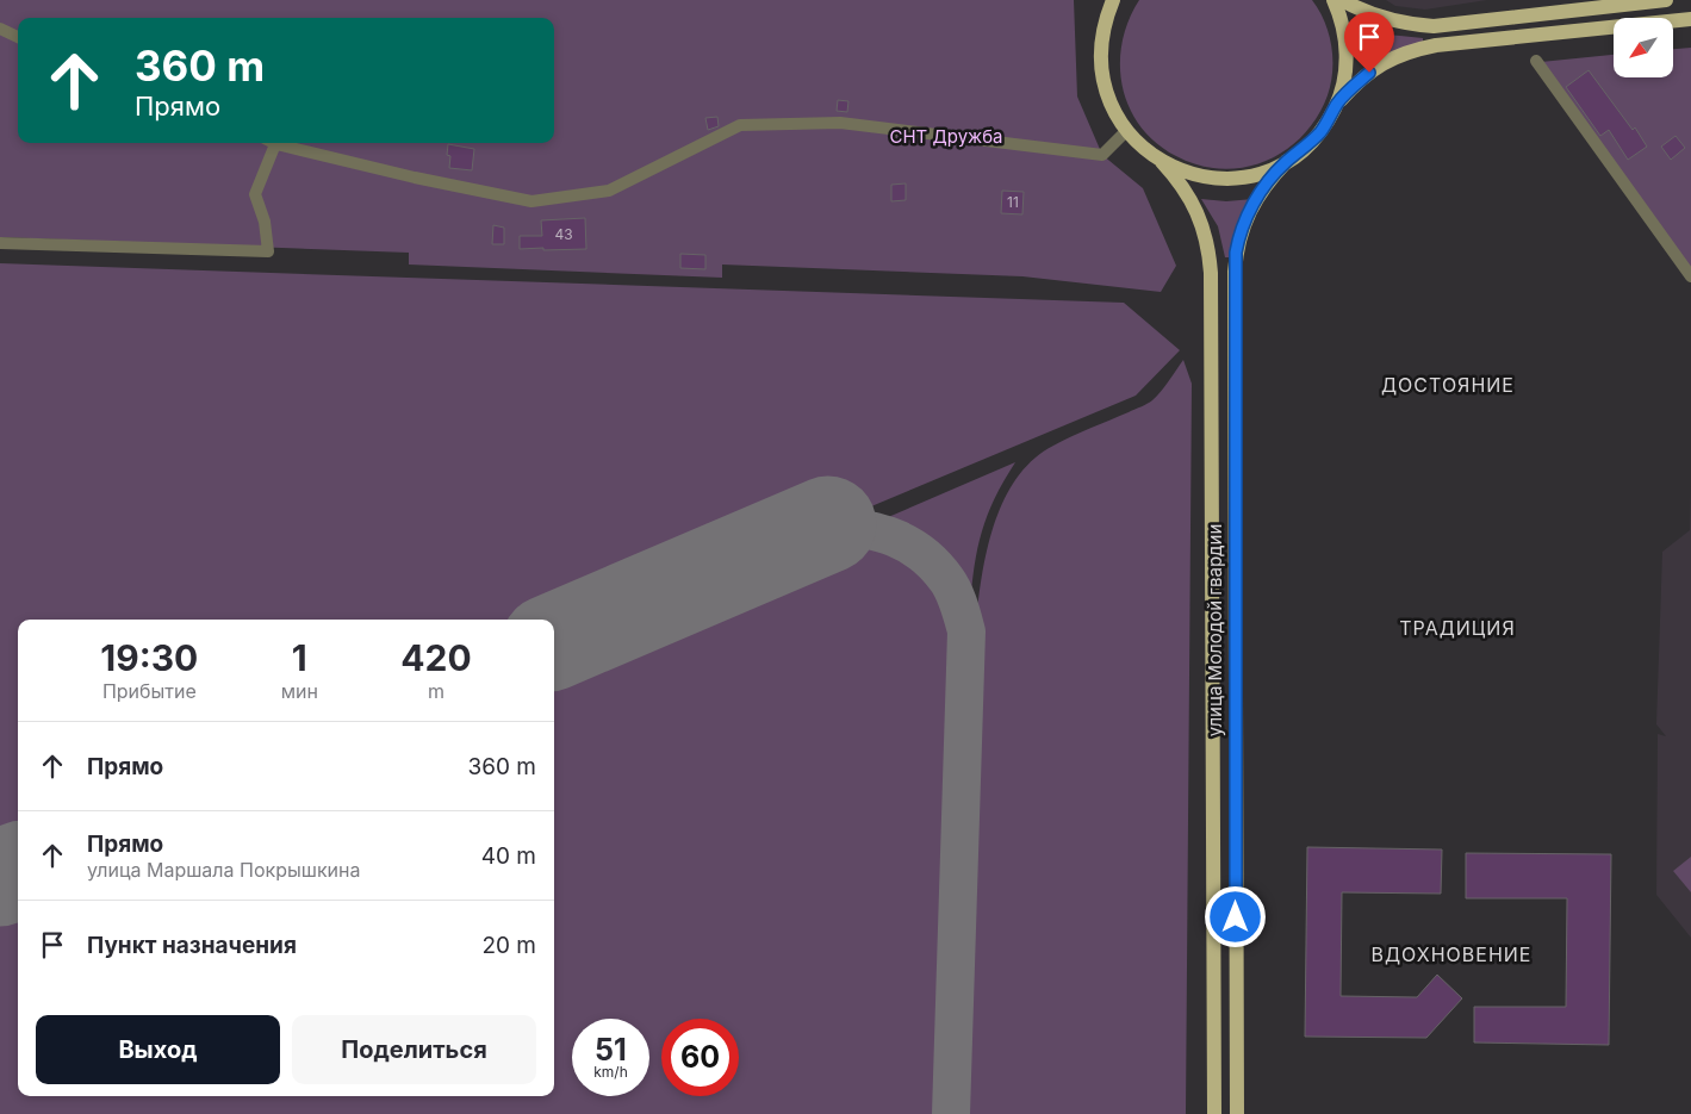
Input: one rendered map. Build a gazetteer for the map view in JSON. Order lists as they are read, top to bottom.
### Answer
{
  "streets": {
    "main road": ["улица Молодой гвардии"]
  },
  "districts": ["ДОСТОЯНИЕ", "ТРАДИЦИЯ", "ВДОХНОВЕНИЕ"],
  "parks": ["СНТ Дружба"],
  "house_numbers": ["11", "43"],
  "north": "bottom left",
  "page": {
    "turn": ["360 m", "Прямо"],
    "eta": [
      "19:30",
      "Прибытие",
      "1",
      "мин",
      "420",
      "m"
    ],
    "list": [
      {
        "name": "Прямо",
        "value": "360 m"
      },
      {
        "name": "Прямо",
        "note": "улица Маршала Покрышкина",
        "value": "40 m"
      },
      {
        "name": "Пункт назначения",
        "value": "20 m"
      }
    ],
    "buttons": ["Выход", "Поделиться"],
    "speed": "51 km/h",
    "limit": "60"
  }
}
